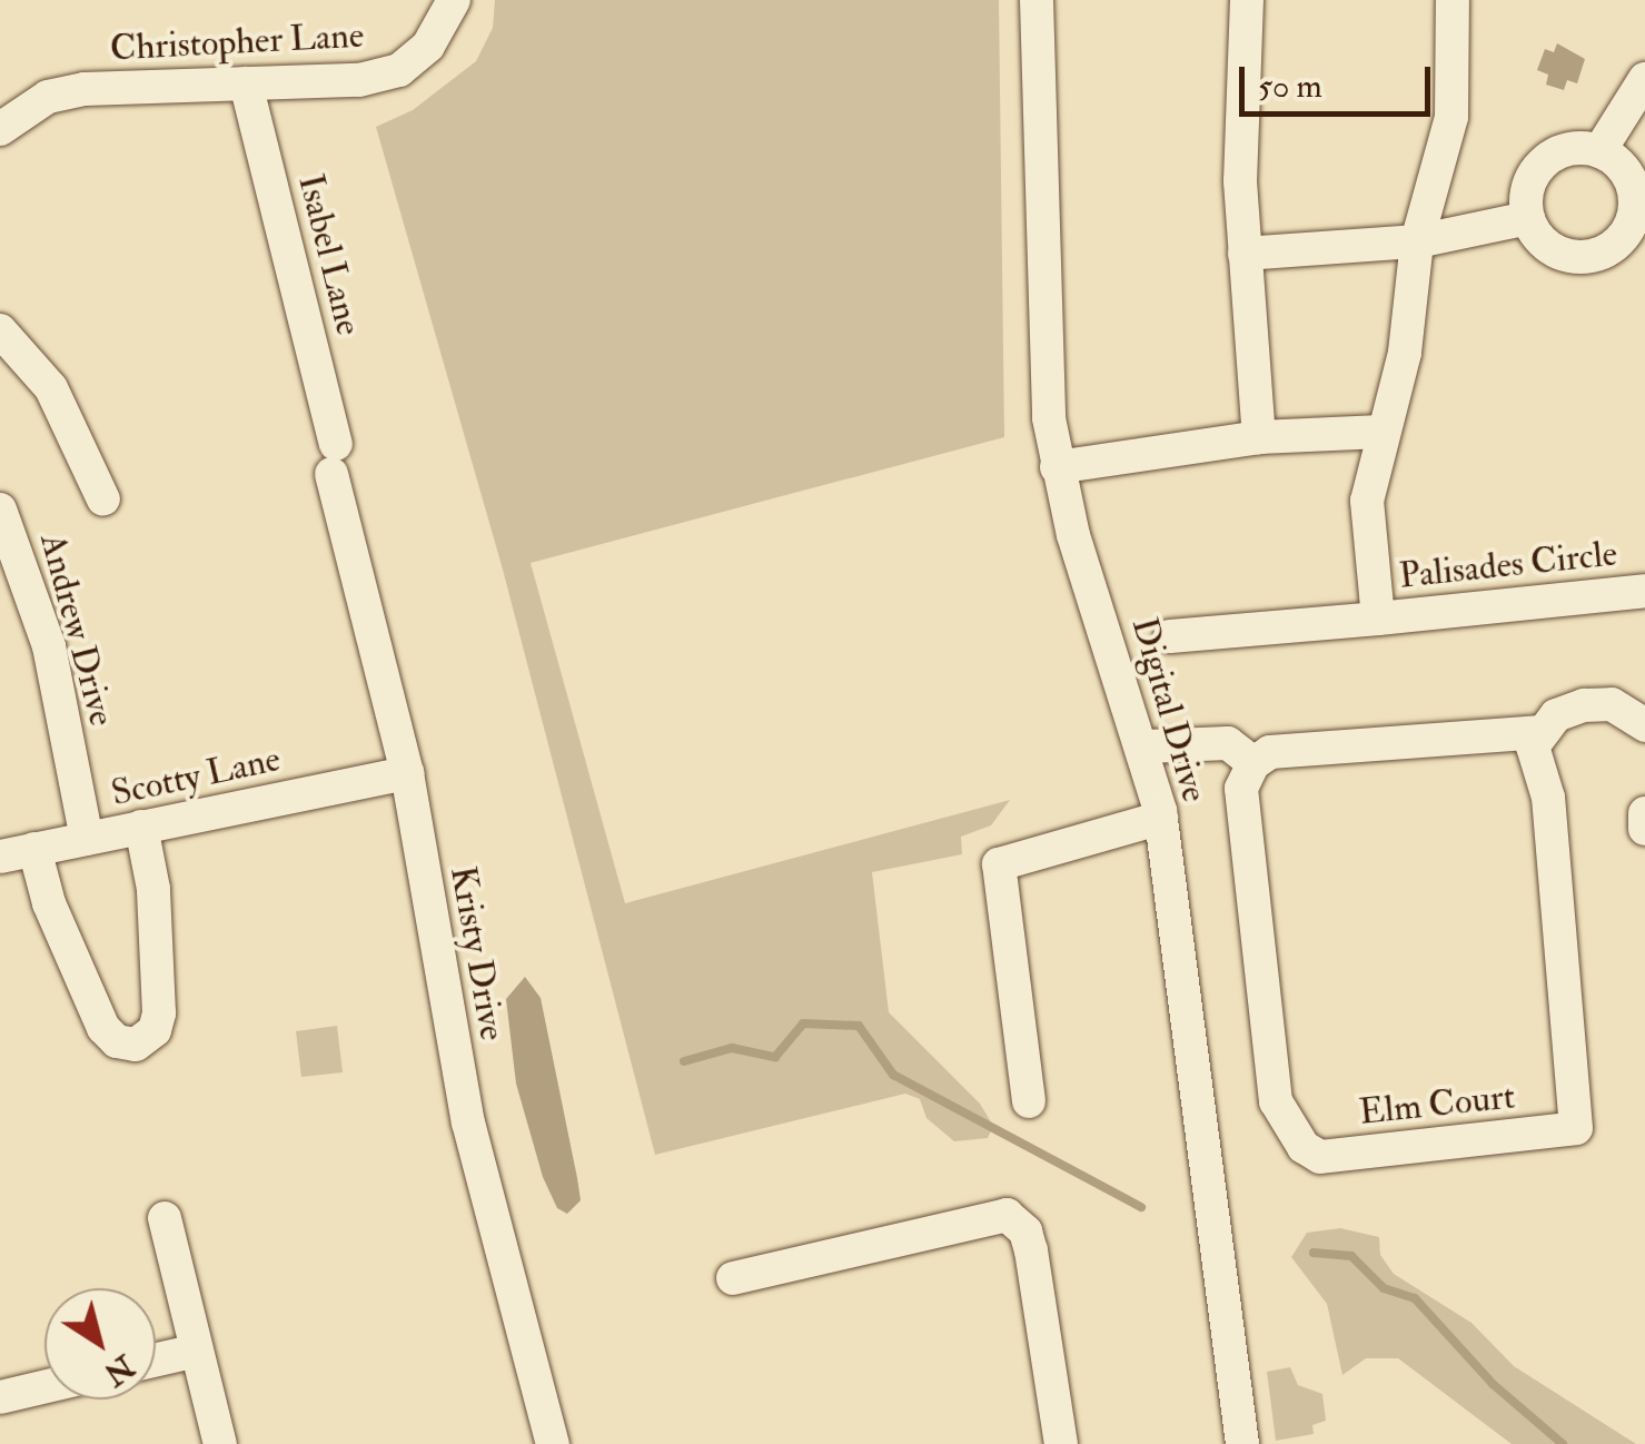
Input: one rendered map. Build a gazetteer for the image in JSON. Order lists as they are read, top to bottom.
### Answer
{
  "streets": {
    "street": [
      "Christopher Lane",
      "Isabel Lane",
      "Palisades Circle",
      "Andrew Drive",
      "Digital Drive",
      "Scotty Lane",
      "Kristy Drive",
      "Elm Court"
    ]
  },
  "crossings": [
    ["Christopher Lane", "Isabel Lane"],
    ["Isabel Lane", "Kristy Drive"],
    ["Andrew Drive", "Scotty Lane"],
    ["Scotty Lane", "Kristy Drive"]
  ],
  "scale_bar": "50 m",
  "north": "bottom right"
}
